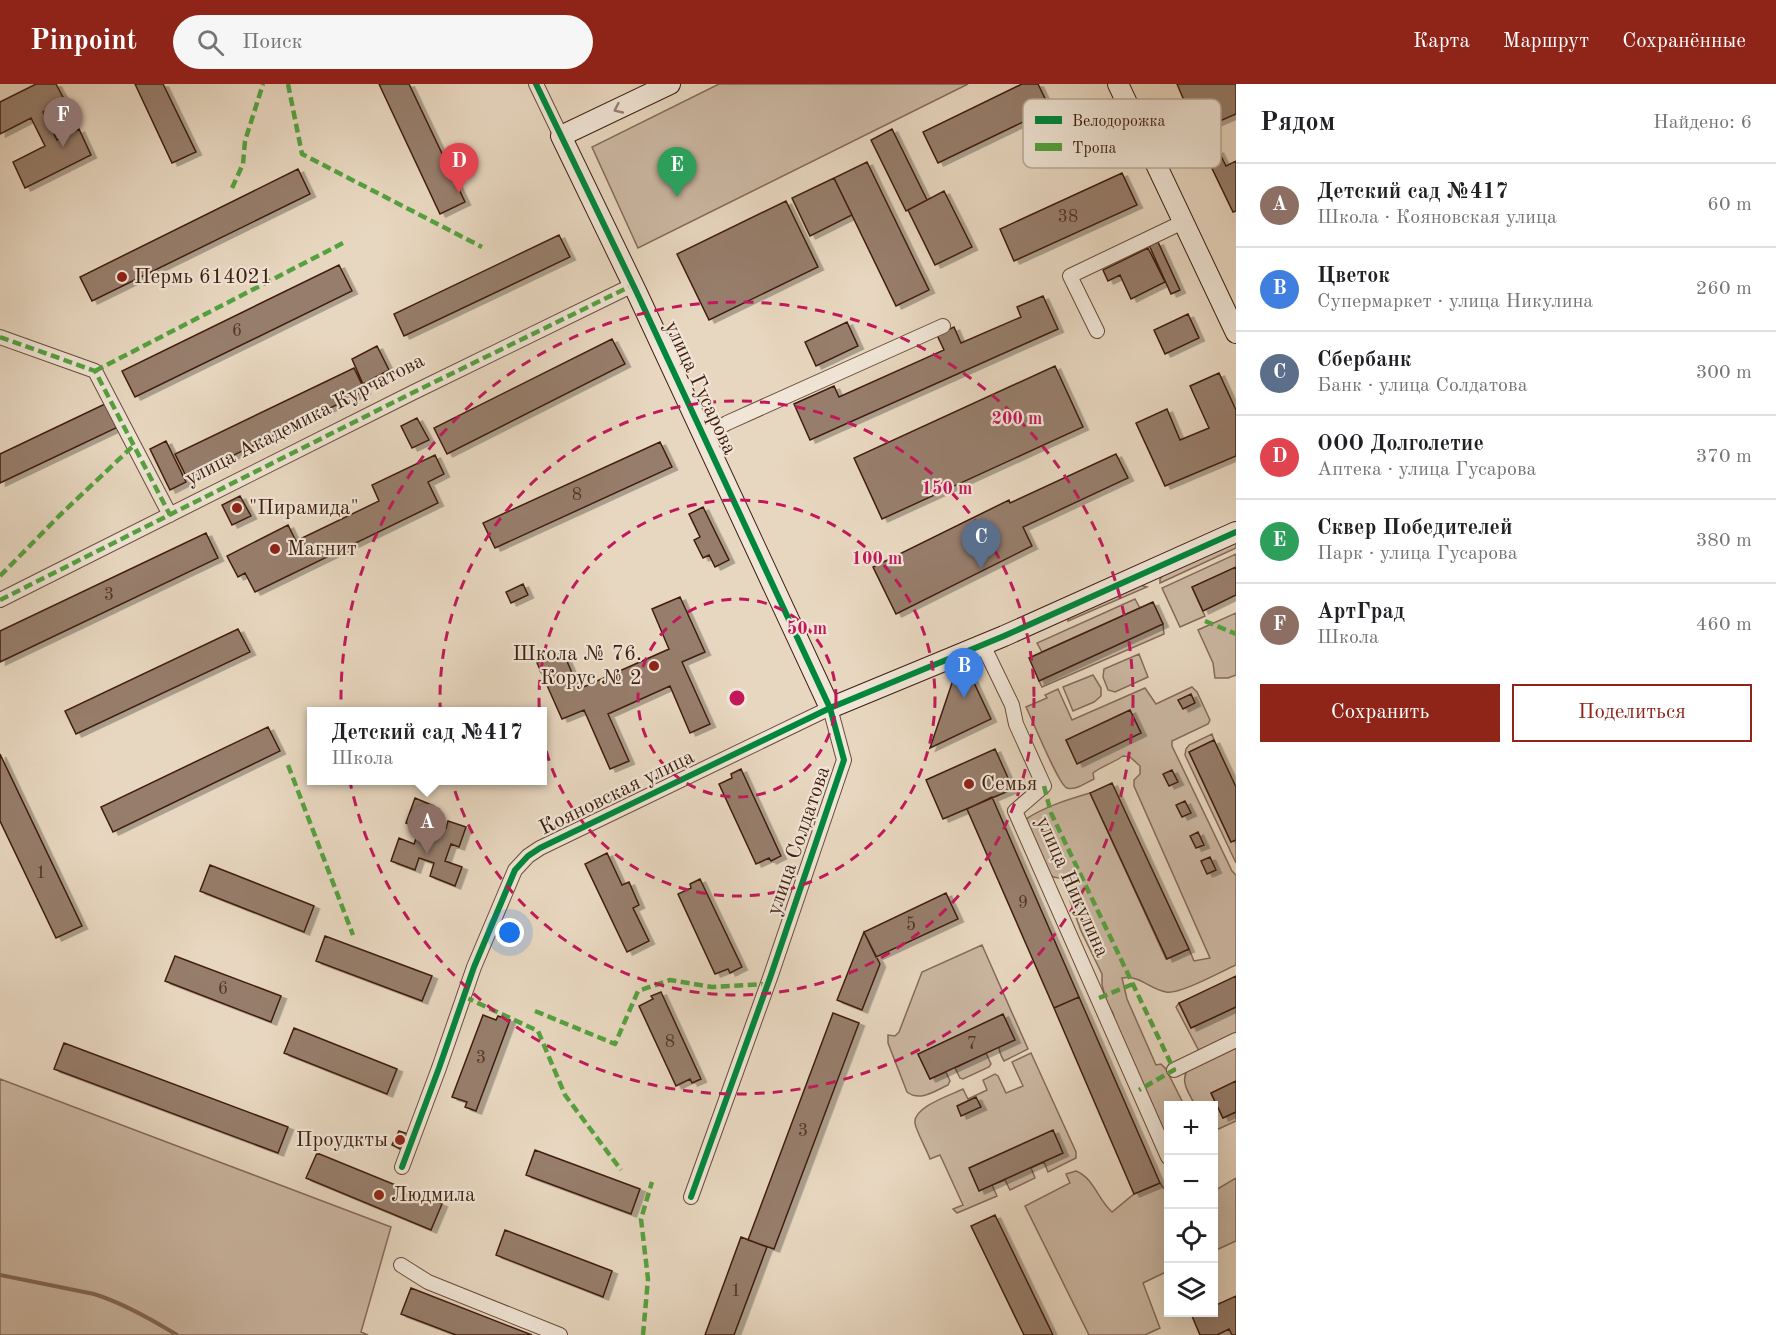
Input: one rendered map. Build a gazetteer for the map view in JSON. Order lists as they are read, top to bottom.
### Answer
{
  "streets": {
    "street": [
      "улица Гусарова",
      "улица Академика Курчатова",
      "Кояновская улица",
      "улица Солдатова",
      "улица Никулина"
    ]
  },
  "crossings": [
    ["улица Гусарова", "улица Академика Курчатова"],
    ["улица Гусарова", "Кояновская улица"],
    ["улица Гусарова", "улица Солдатова"],
    ["Кояновская улица", "улица Солдатова"]
  ],
  "places": [
    "Пермь 614021",
    "\"Пирамида\"",
    "Магнит",
    "Школа № 76. Корус № 2",
    "Семья",
    "Проудкты",
    "Людмила"
  ],
  "house_numbers": [
    "38",
    "6",
    "8",
    "3",
    "1",
    "9",
    "5",
    "6",
    "8",
    "7",
    "3",
    "3",
    "1"
  ],
  "legend": ["Велодорожка", "Тропа"],
  "page": {
    "header": "Pinpoint",
    "search": "Поиск",
    "nav": ["Карта", "Маршрут", "Сохранённые"],
    "heading": ["Рядом", "Найдено: 6"],
    "pins": [
      "F",
      "D",
      "E",
      "C",
      "B",
      "A"
    ],
    "list": [
      {
        "mark": "A",
        "name": "Детский сад №417",
        "note": "Школа · Кояновская улица",
        "value": "60 m"
      },
      {
        "mark": "B",
        "name": "Цветок",
        "note": "Супермаркет · улица Никулина",
        "value": "260 m"
      },
      {
        "mark": "C",
        "name": "Сбербанк",
        "note": "Банк · улица Солдатова",
        "value": "300 m"
      },
      {
        "mark": "D",
        "name": "ООО Долголетие",
        "note": "Аптека · улица Гусарова",
        "value": "370 m"
      },
      {
        "mark": "E",
        "name": "Сквер Победителей",
        "note": "Парк · улица Гусарова",
        "value": "380 m"
      },
      {
        "mark": "F",
        "name": "АртГрад",
        "note": "Школа",
        "value": "460 m"
      }
    ],
    "buttons": ["Сохранить", "Поделиться"],
    "popup": ["Детский сад №417", "Школа"],
    "map_buttons": ["+", "−"]
  },
  "rings": [
    "200 m",
    "150 m",
    "100 m",
    "50 m"
  ]
}
